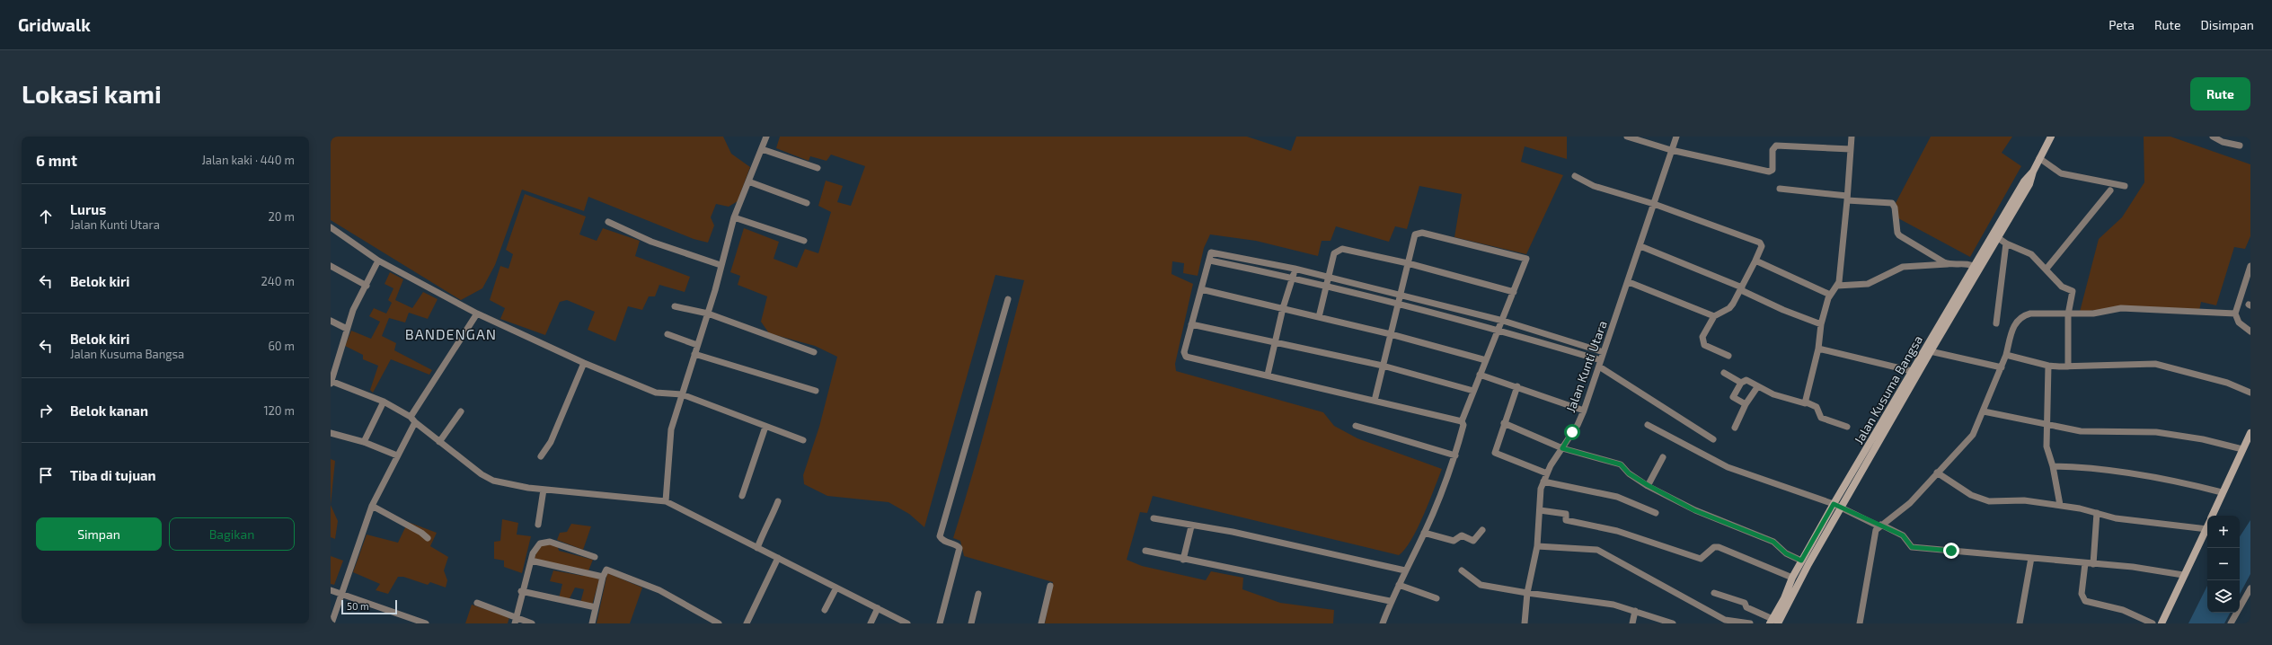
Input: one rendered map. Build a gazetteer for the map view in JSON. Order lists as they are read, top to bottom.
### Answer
{
  "streets": {
    "street": ["Jalan Kunti Utara", "Jalan Kusuma Bangsa"]
  },
  "districts": ["BANDENGAN"],
  "scale_bar": "50 m",
  "page": {
    "header": "Gridwalk",
    "nav": ["Peta", "Rute", "Disimpan"],
    "buttons": [
      "Rute",
      ["Simpan", "Bagikan"]
    ],
    "title": "Lokasi kami",
    "heading": ["6 mnt", "Jalan kaki · 440 m"],
    "list": [
      ["Lurus", "Jalan Kunti Utara", "20 m"],
      ["Belok kiri", "240 m"],
      ["Belok kiri", "Jalan Kusuma Bangsa", "60 m"],
      ["Belok kanan", "120 m"],
      "Tiba di tujuan"
    ],
    "map_buttons": ["+", "−"],
    "scale": "50 m"
  }
}
